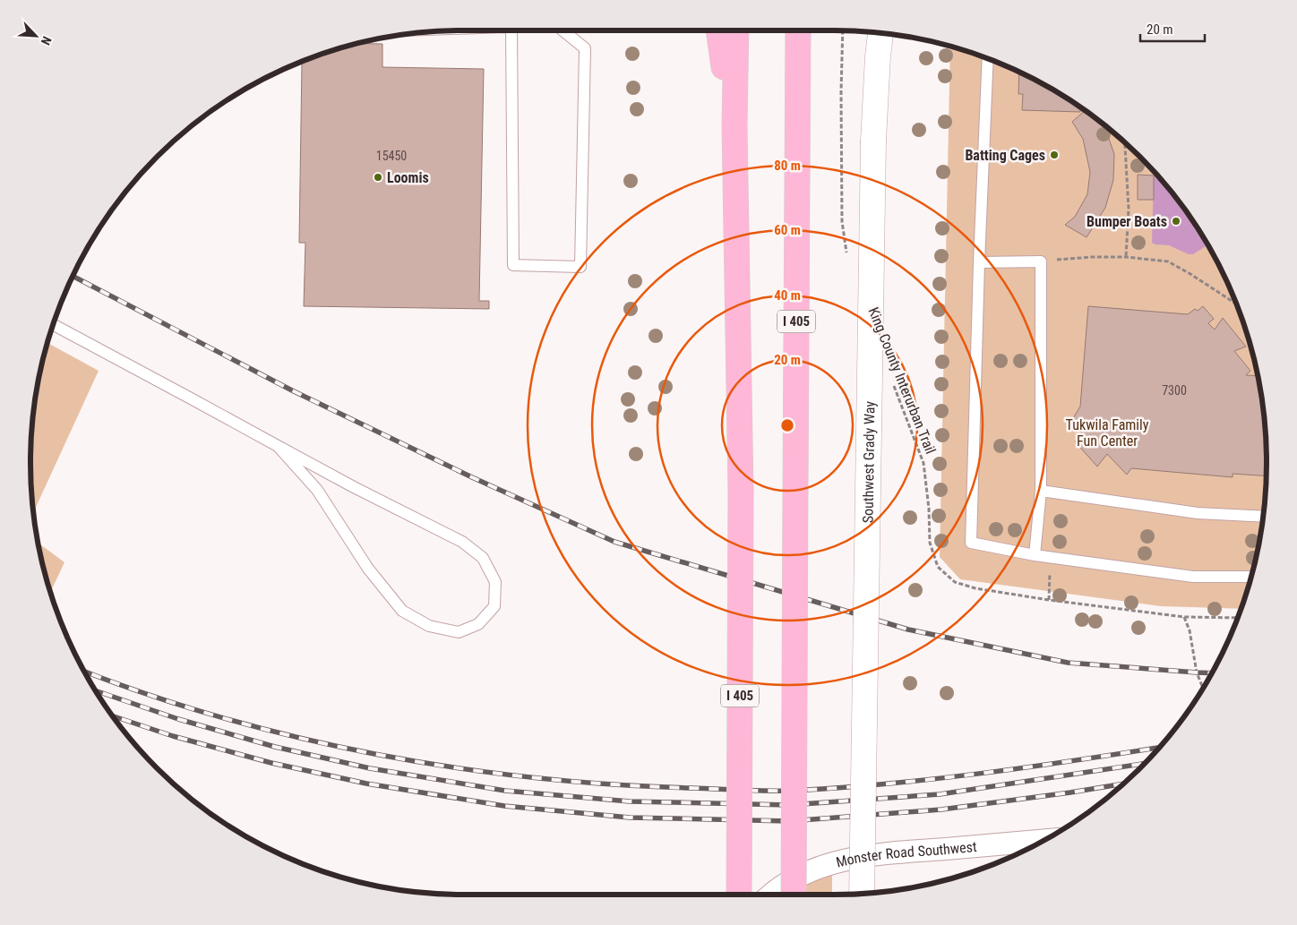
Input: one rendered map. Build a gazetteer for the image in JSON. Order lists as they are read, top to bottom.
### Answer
{
  "streets": {
    "highway": ["I 405"],
    "main road": ["Southwest Grady Way"],
    "street": ["Monster Road Southwest"],
    "path": ["King County Interurban Trail"]
  },
  "parks": ["Tukwila Family Fun Center"],
  "places": ["Batting Cages", "Loomis", "Bumper Boats"],
  "house_numbers": ["15450", "7300"],
  "scale_bar": "20 m",
  "north": "bottom right",
  "rings": [
    "80 m",
    "60 m",
    "40 m",
    "20 m"
  ]
}
